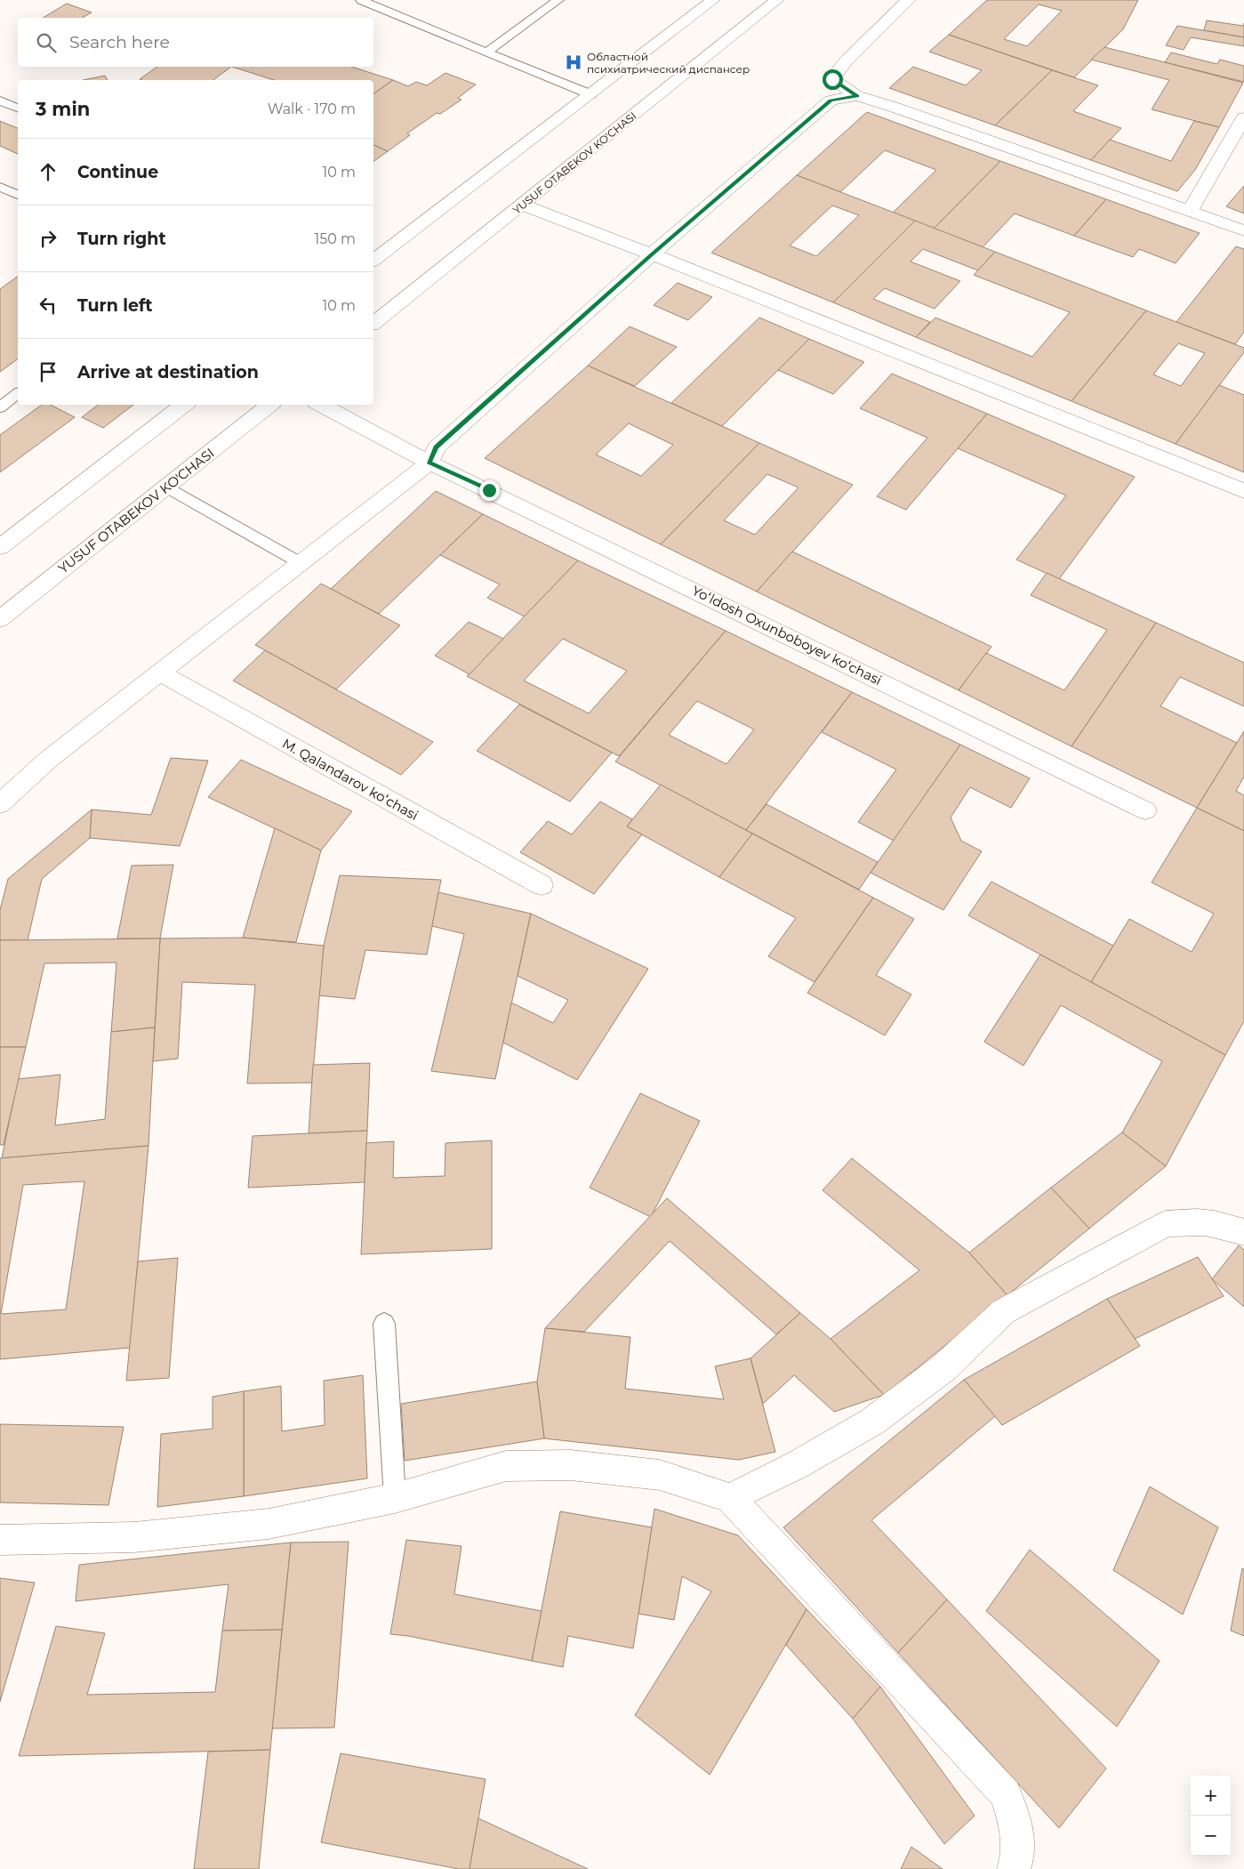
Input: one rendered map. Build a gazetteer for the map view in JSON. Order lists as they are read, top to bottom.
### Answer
{
  "streets": {
    "street": ["YUSUF OTABEKOV KO'CHASI", "Yoʻldosh Oxunboboyev koʻchasi", "M. Qalandarov koʻchasi"]
  },
  "places": {
    "hospital": ["Областной психиатрический диспансер"]
  },
  "page": {
    "search": "Search here",
    "heading": ["3 min", "Walk · 170 m"],
    "list": [
      ["Continue", "10 m"],
      ["Turn right", "150 m"],
      ["Turn left", "10 m"],
      "Arrive at destination"
    ],
    "map_buttons": ["+", "−"]
  }
}
